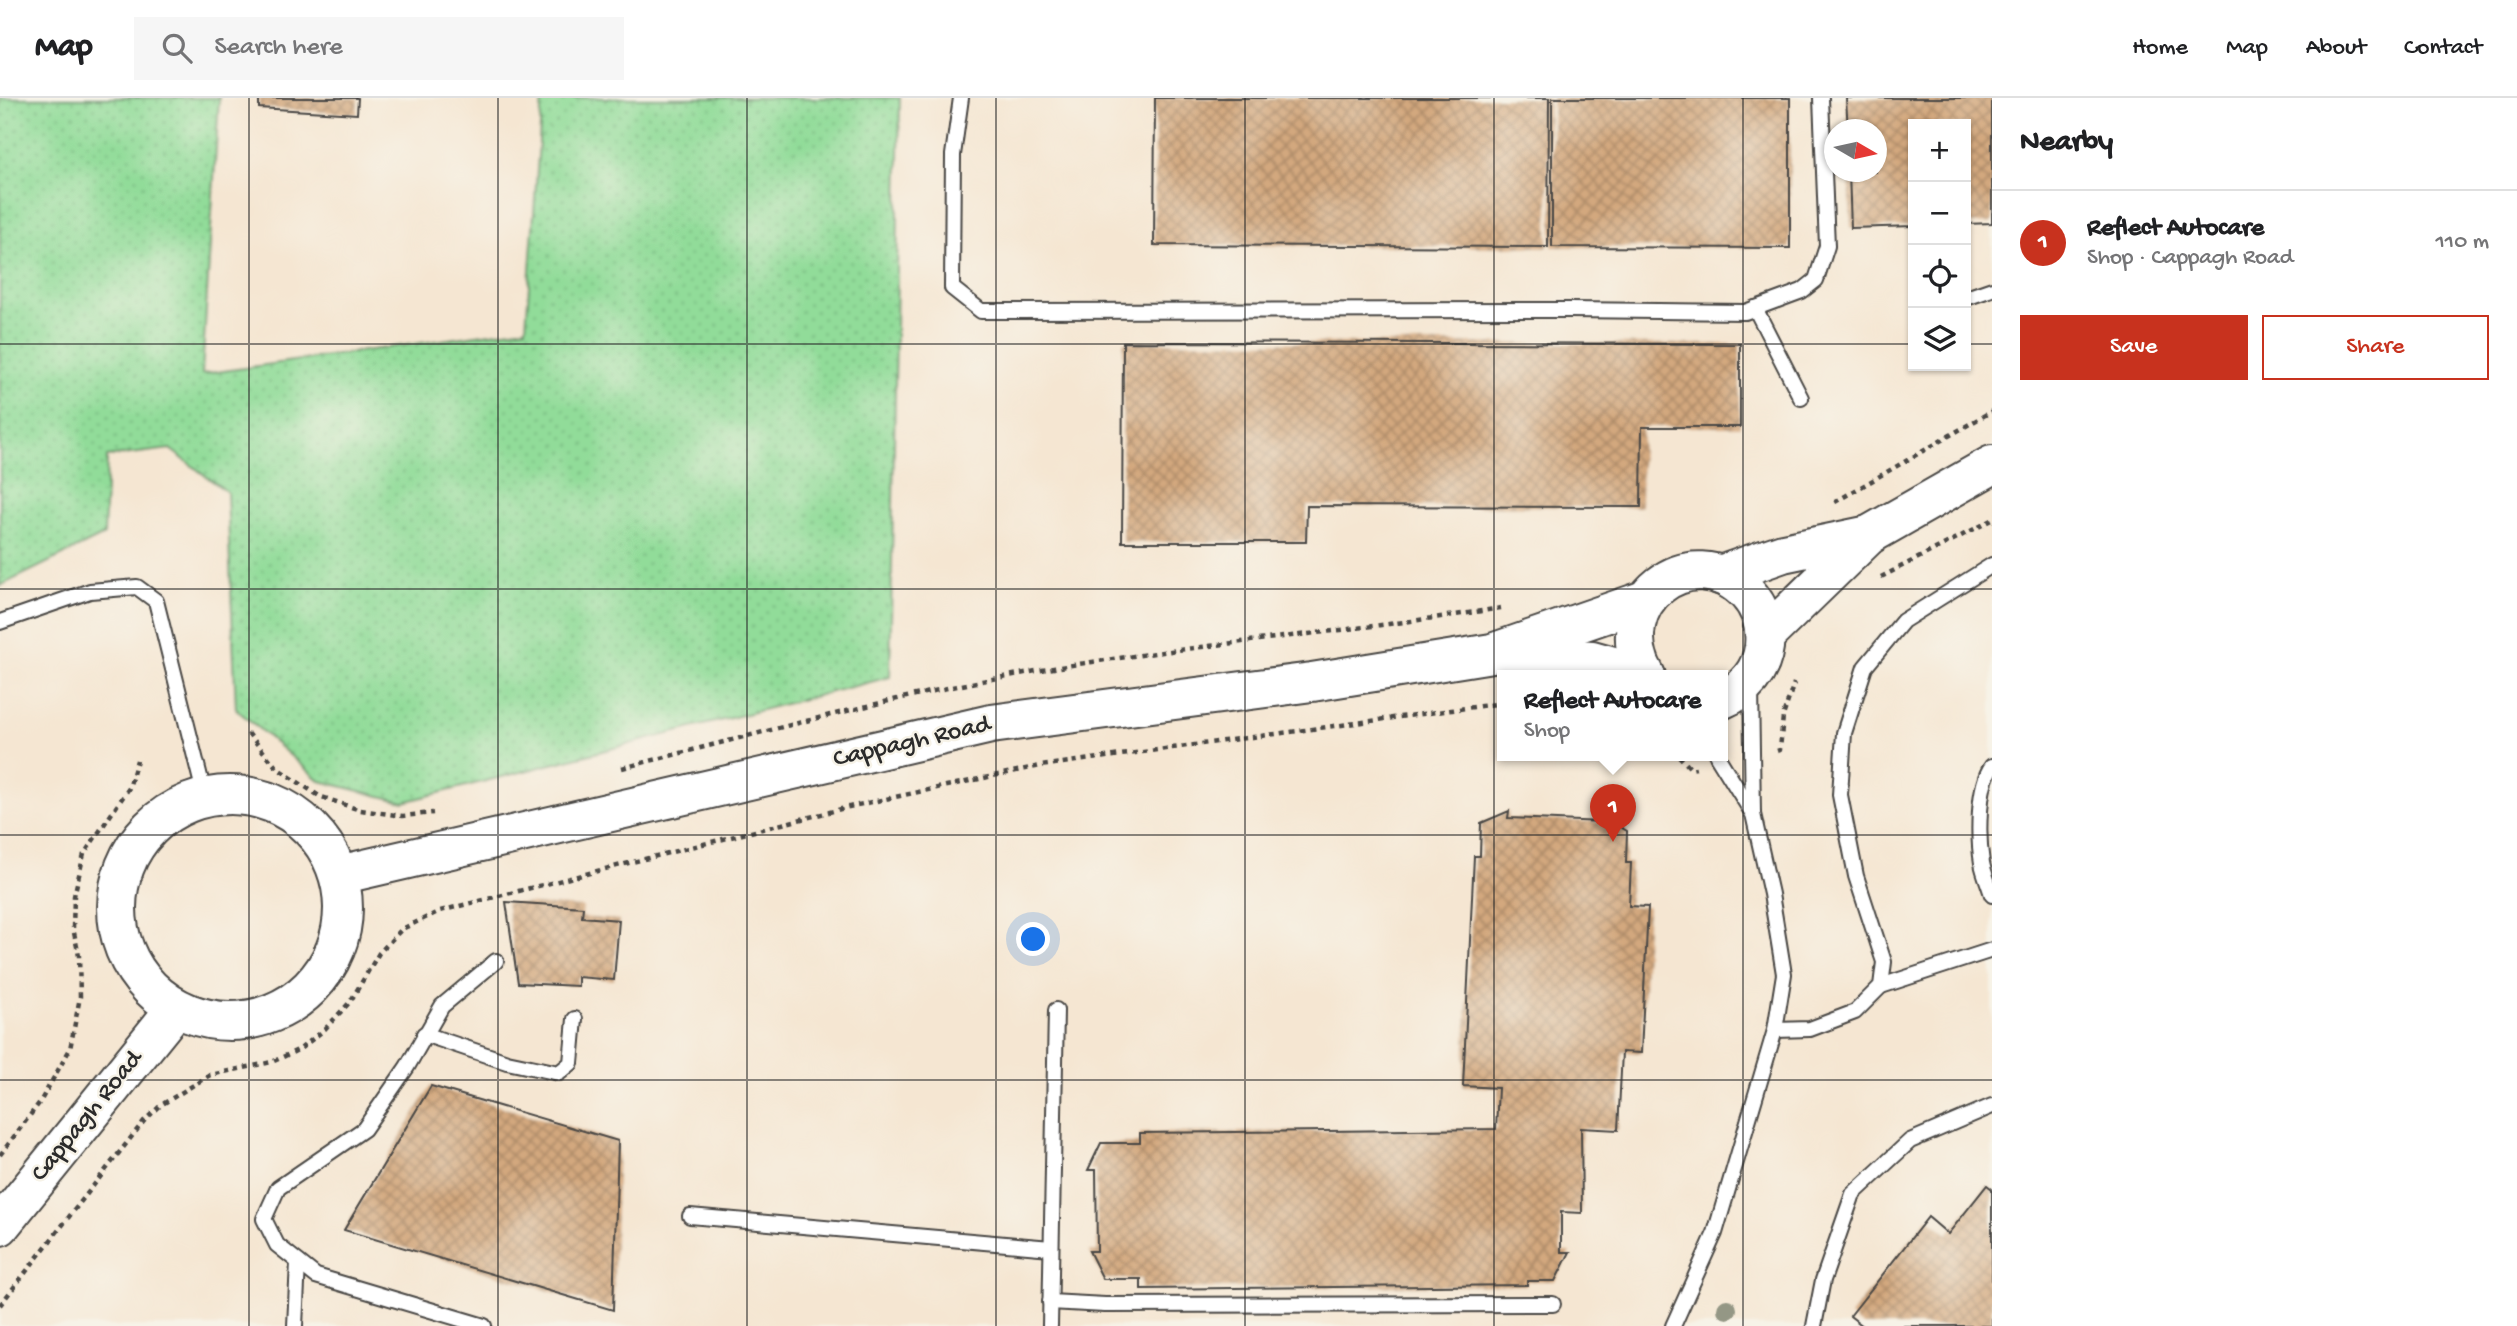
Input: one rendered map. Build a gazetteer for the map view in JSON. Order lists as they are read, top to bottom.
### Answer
{
  "streets": {
    "street": ["Cappagh Road"]
  },
  "north": "right",
  "page": {
    "header": "Map",
    "search": "Search here",
    "nav": [
      "Home",
      "Map",
      "About",
      "Contact"
    ],
    "heading": "Nearby",
    "map_buttons": ["+", "−"],
    "list": [
      {
        "mark": "1",
        "name": "Reflect Autocare",
        "note": "Shop · Cappagh Road",
        "value": "110 m"
      }
    ],
    "buttons": ["Save", "Share"],
    "popup": ["Reflect Autocare", "Shop"],
    "pins": "1"
  }
}
